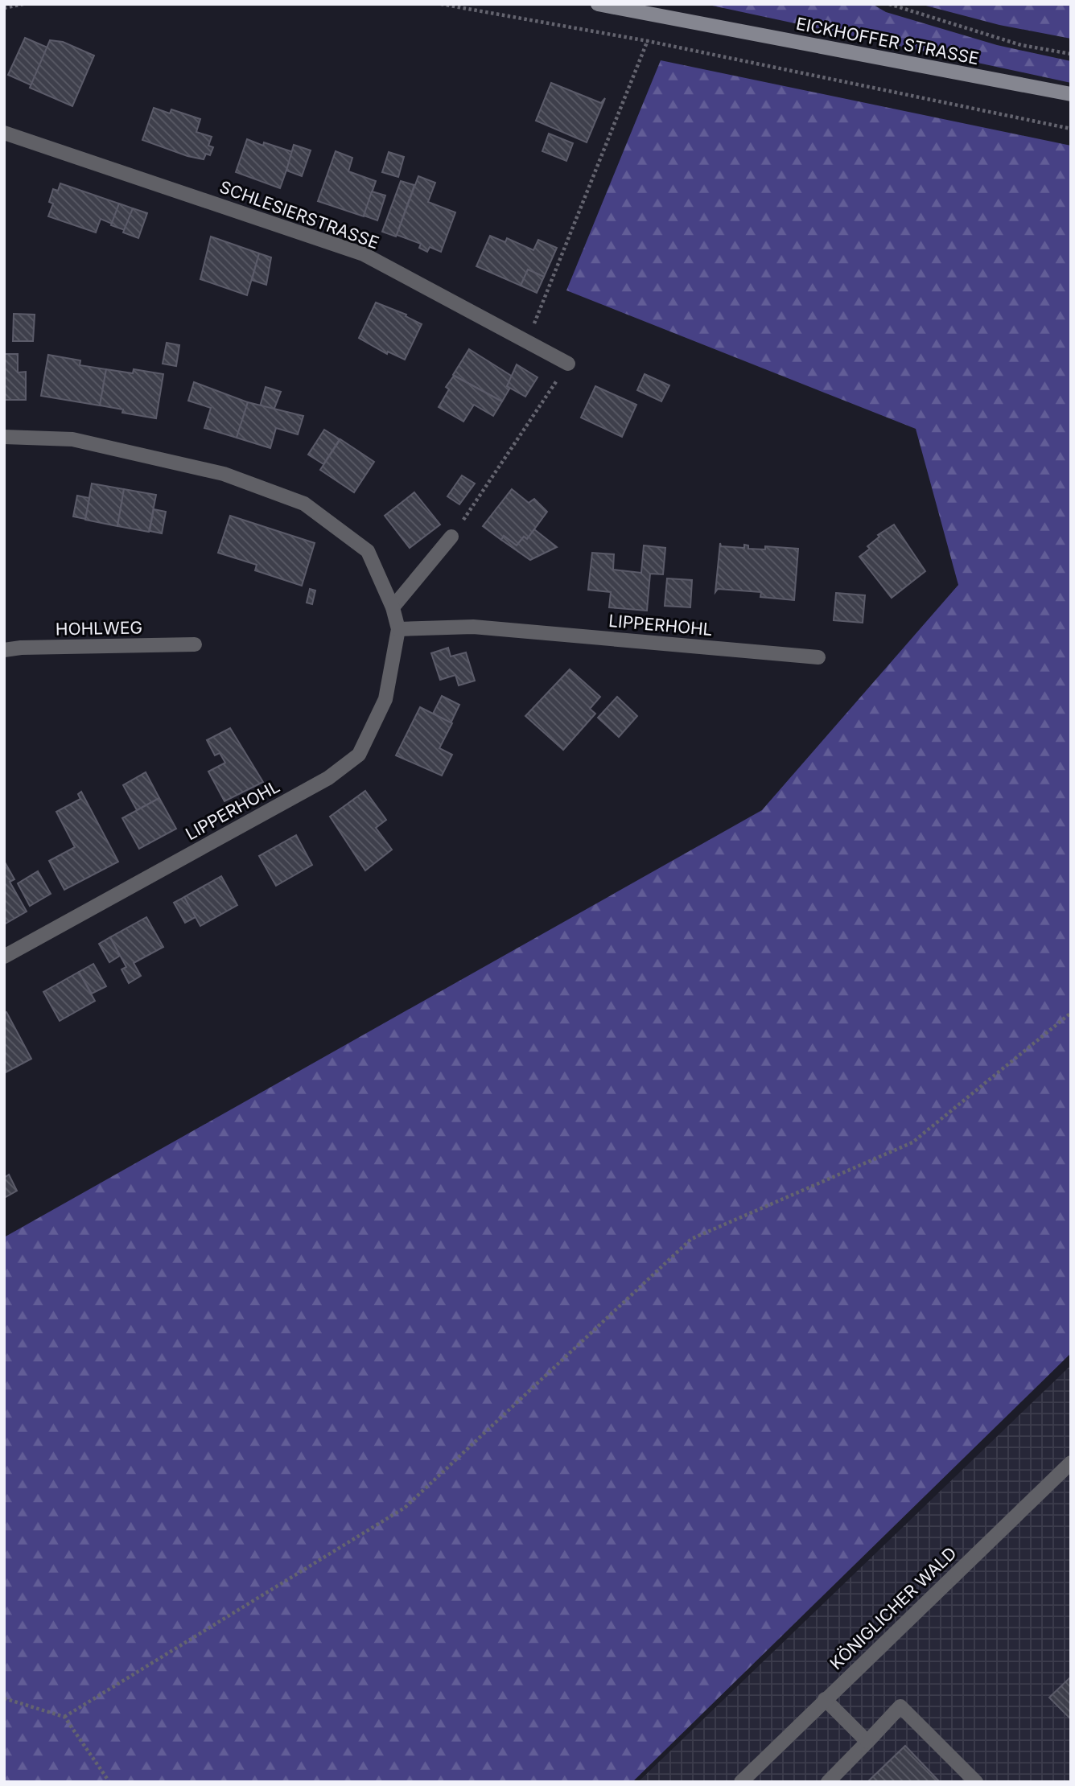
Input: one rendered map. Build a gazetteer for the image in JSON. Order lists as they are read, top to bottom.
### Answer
{
  "streets": {
    "main road": ["EICKHOFFER STRASSE"],
    "street": [
      "SCHLESIERSTRASSE",
      "LIPPERHOHL",
      "HOHLWEG",
      "KÖNIGLICHER WALD"
    ]
  }
}
